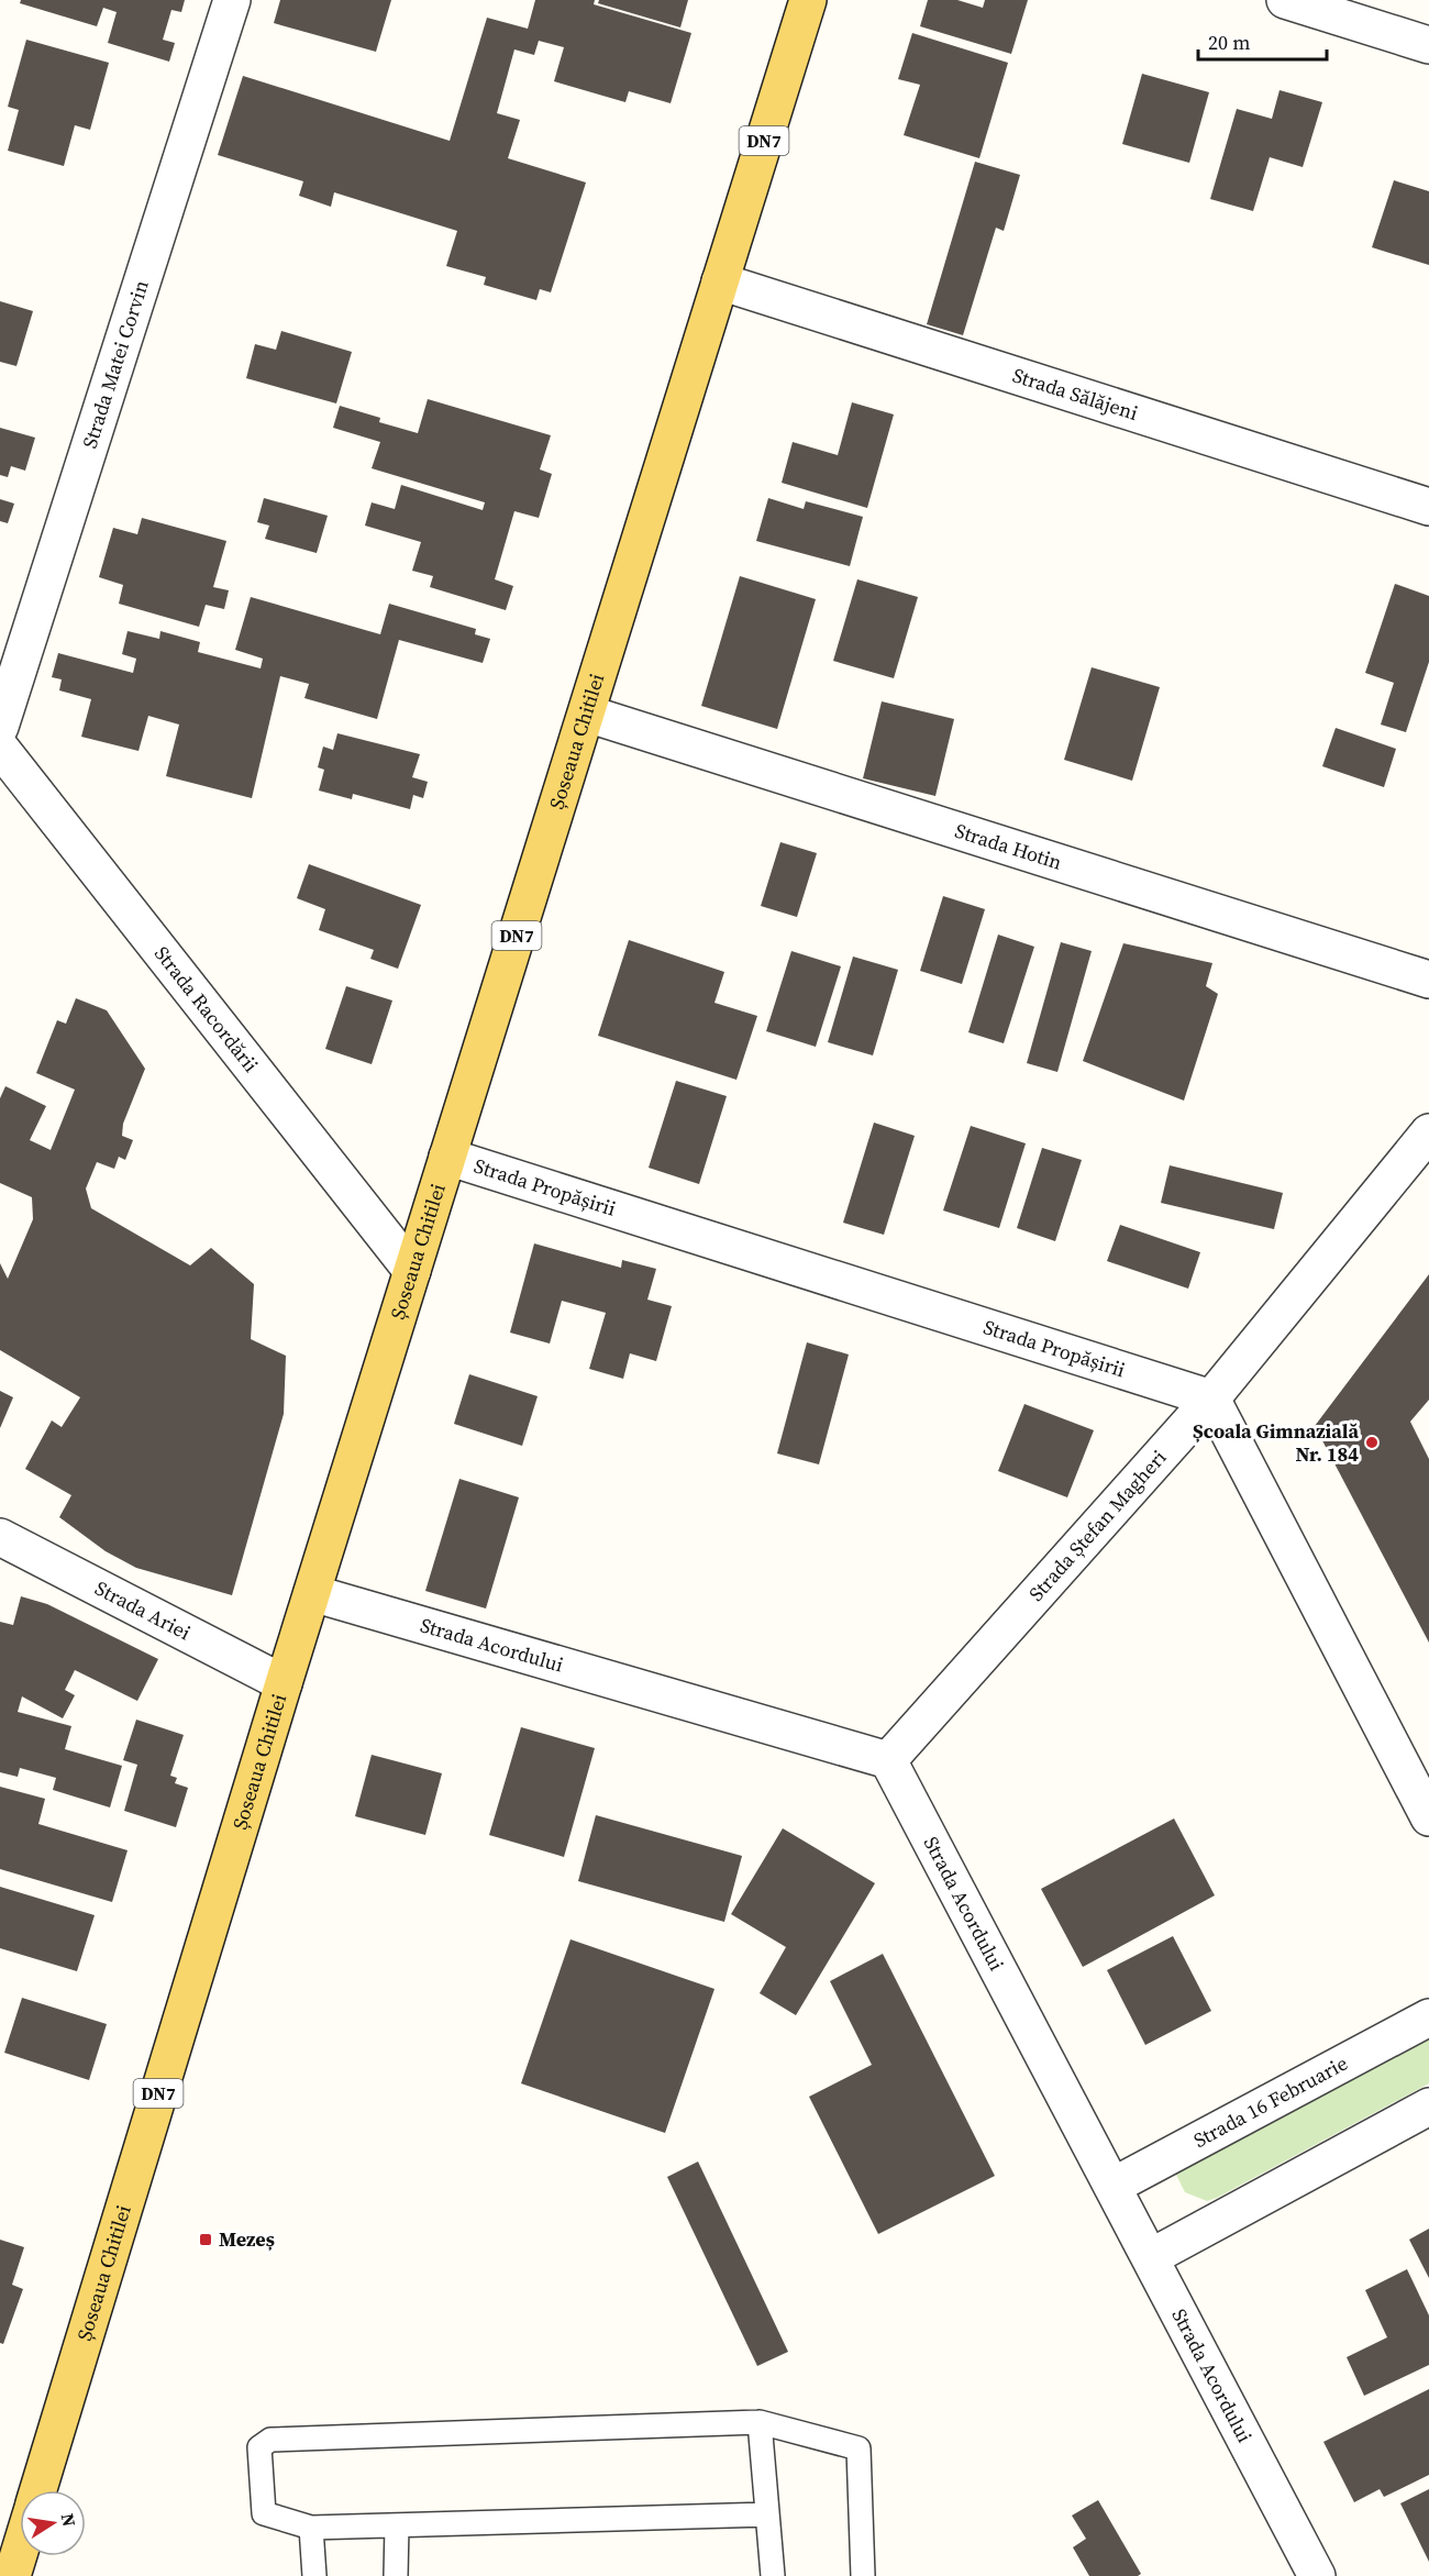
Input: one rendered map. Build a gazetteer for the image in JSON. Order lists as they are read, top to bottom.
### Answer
{
  "streets": {
    "main road": ["DN7", "Șoseaua Chitilei"],
    "street": [
      "Strada Matei Corvin",
      "Strada Sălăjeni",
      "Strada Hotin",
      "Strada Racordării",
      "Strada Propășirii",
      "Strada Ștefan Magheri",
      "Strada Ariei",
      "Strada Acordului",
      "Strada 16 Februarie"
    ]
  },
  "crossings": [
    ["Strada Sălăjeni", "Șoseaua Chitilei"],
    ["Șoseaua Chitilei", "Strada Hotin"],
    ["Șoseaua Chitilei", "Strada Racordării"],
    ["Șoseaua Chitilei", "Strada Propășirii"],
    ["Șoseaua Chitilei", "Strada Ariei"],
    ["Șoseaua Chitilei", "Strada Acordului"],
    ["Strada Propășirii", "Strada Ștefan Magheri"],
    ["Strada Ștefan Magheri", "Strada Acordului"],
    ["Strada Acordului", "Strada 16 Februarie"]
  ],
  "places": {
    "other": ["Școala Gimnazială Nr. 184"],
    "transit": ["Mezeș"]
  },
  "scale_bar": "20 m",
  "north": "right"
}
